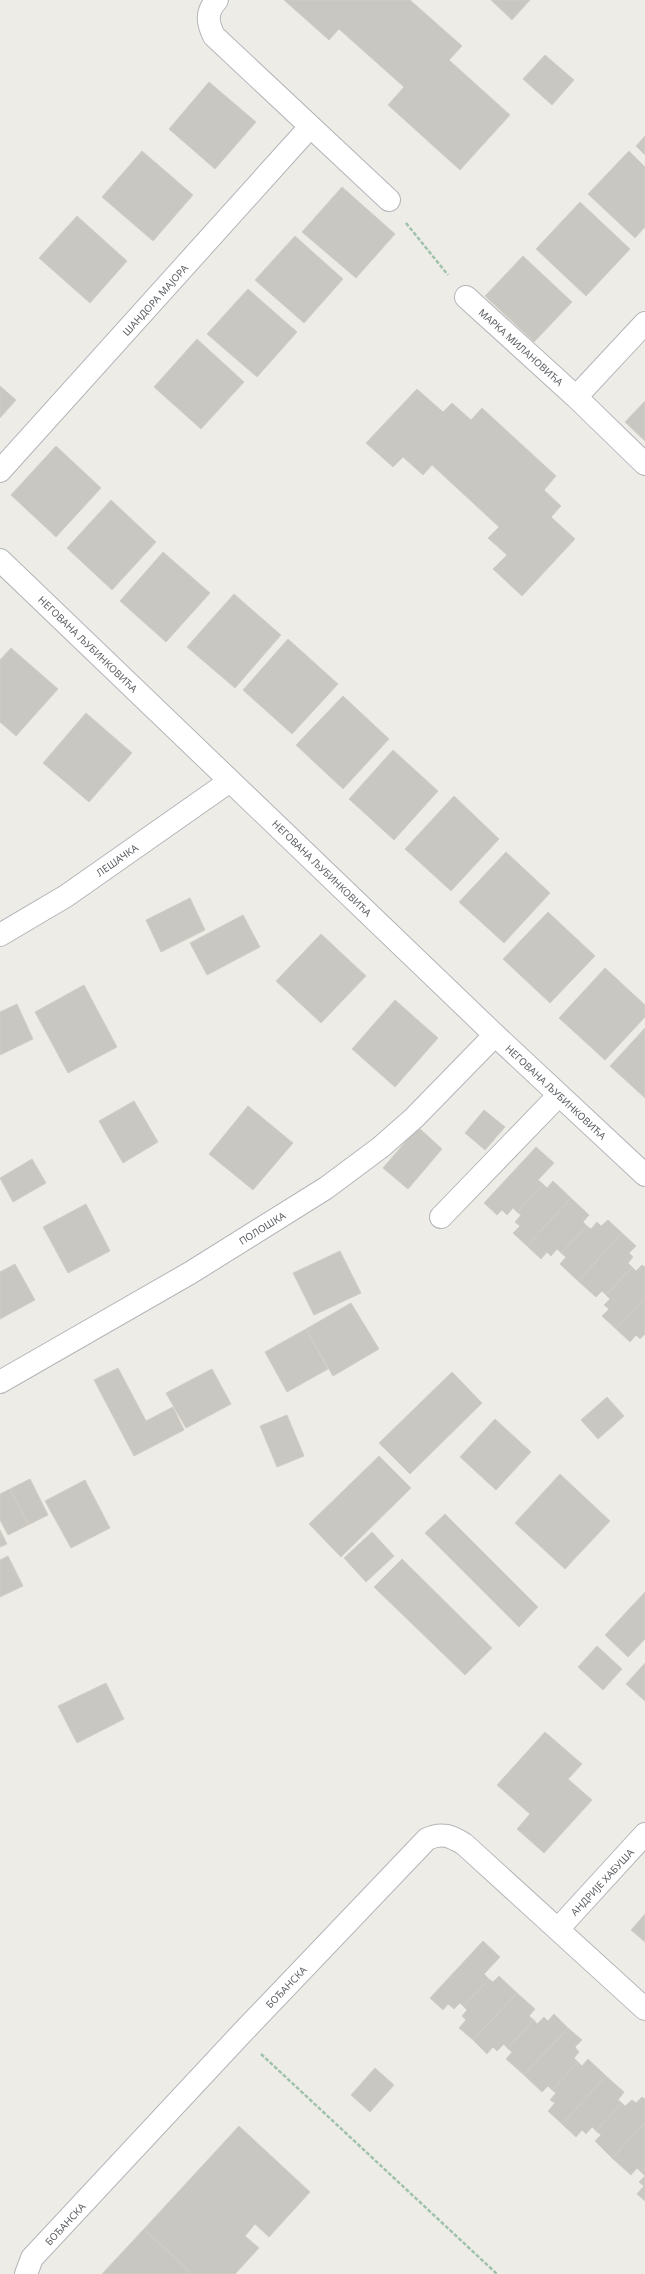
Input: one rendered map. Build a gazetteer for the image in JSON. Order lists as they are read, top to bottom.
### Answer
{
  "streets": {
    "street": [
      "ШАНДОРА МАЈОРА",
      "МАРКА МИЛАНОВИЋА",
      "НЕГОВАНА ЉУБИНКОВИЋА",
      "ЛЕШАЧКА",
      "ПОЛОШКА",
      "АНДРИЈЕ ХАБУША",
      "БОЂАНСКА"
    ]
  },
  "crossings": [
    ["НЕГОВАНА ЉУБИНКОВИЋА", "ЛЕШАЧКА"],
    ["НЕГОВАНА ЉУБИНКОВИЋА", "ПОЛОШКА"],
    ["АНДРИЈЕ ХАБУША", "БОЂАНСКА"]
  ]
}
